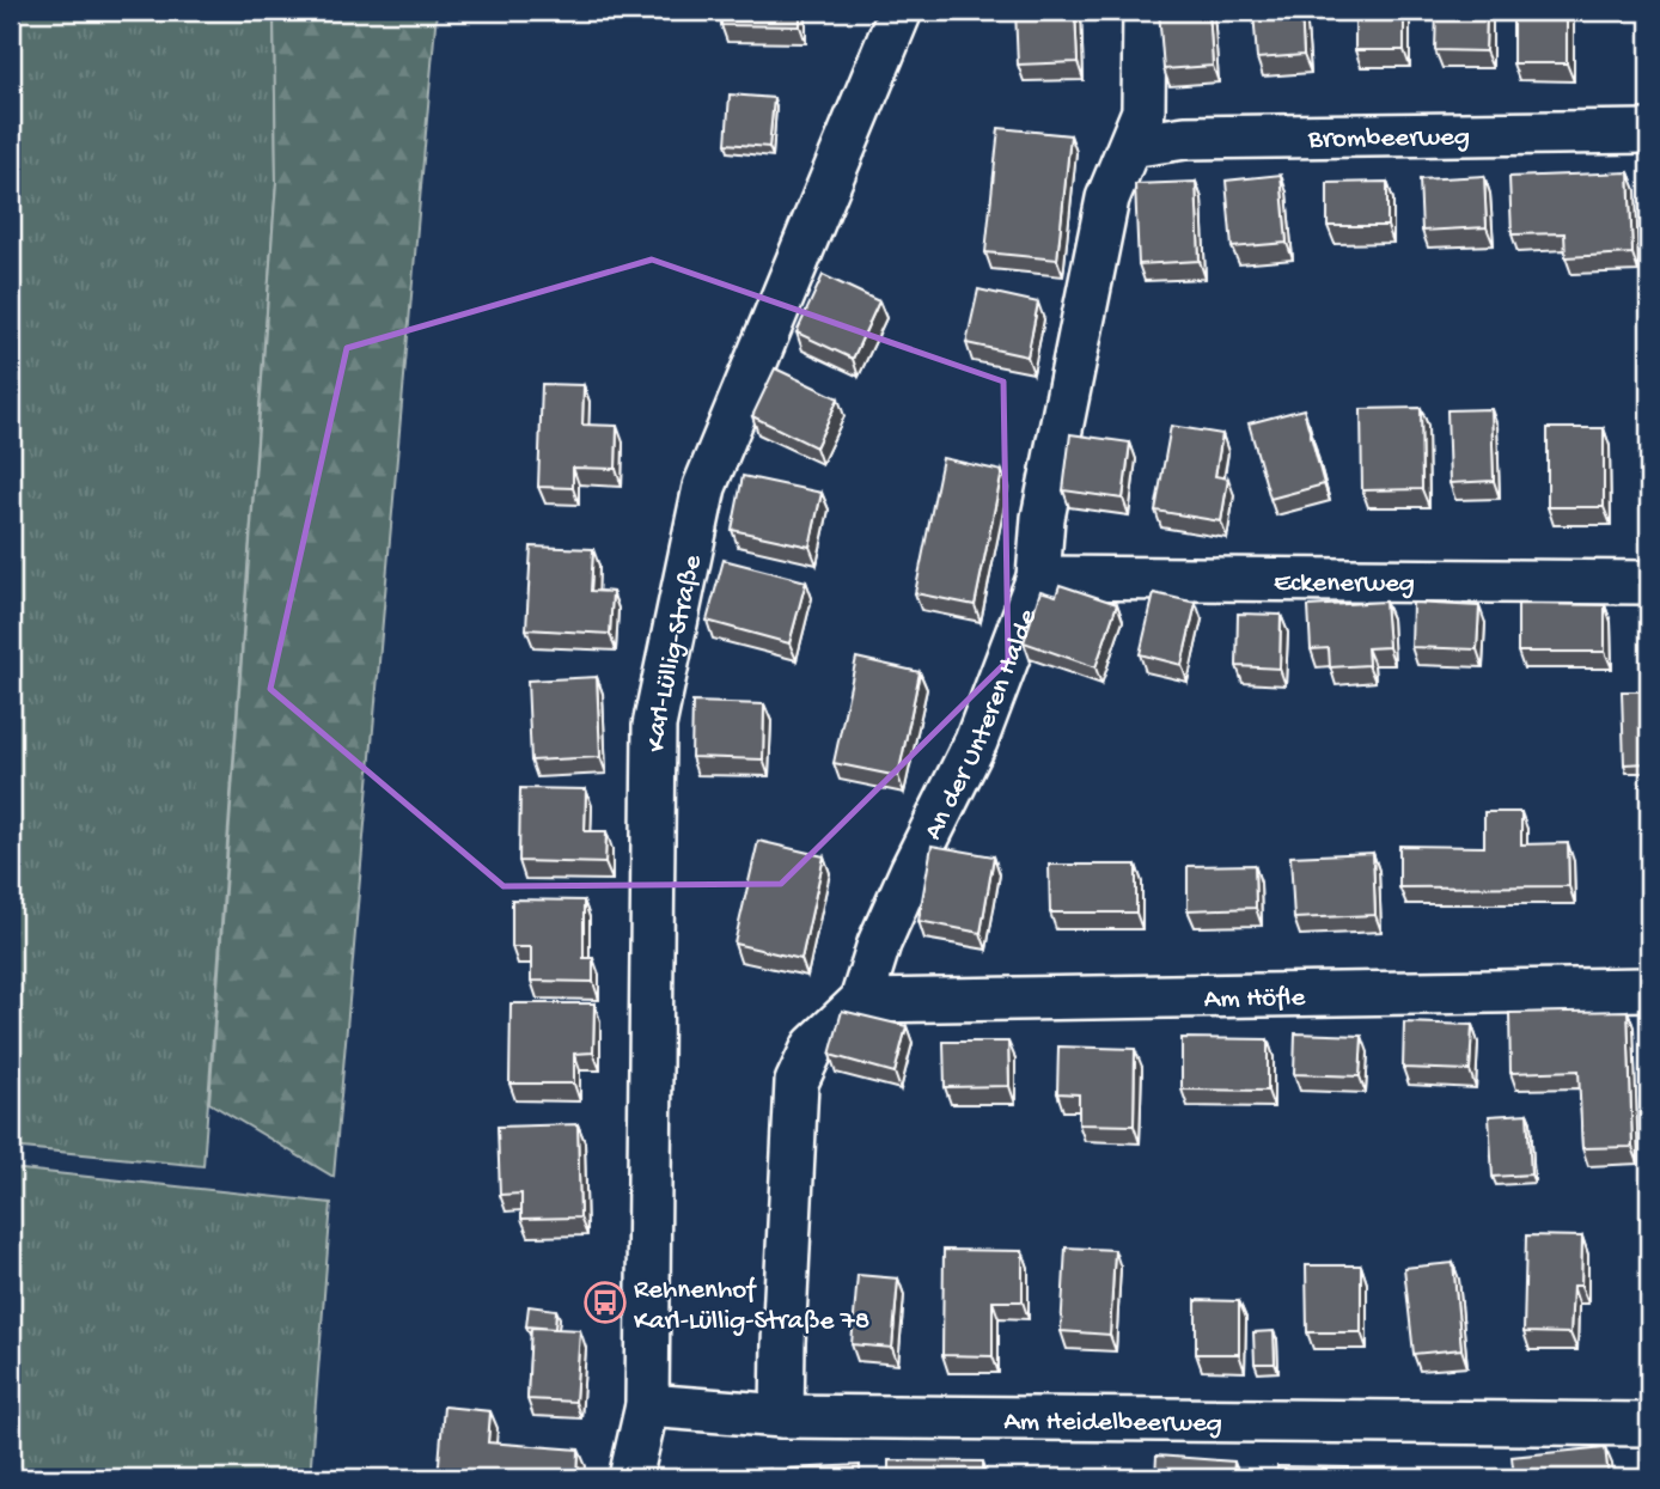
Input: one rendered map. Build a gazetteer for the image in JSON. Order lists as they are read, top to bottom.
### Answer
{
  "streets": {
    "street": [
      "Brombeerweg",
      "Eckenerweg",
      "Karl-Lüllig-Straße",
      "An der Unteren Halde",
      "Am Höfle",
      "Am Heidelbeerweg"
    ]
  },
  "crossings": [
    ["Brombeerweg", "An der Unteren Halde"],
    ["Eckenerweg", "An der Unteren Halde"],
    ["Karl-Lüllig-Straße", "Am Heidelbeerweg"],
    ["An der Unteren Halde", "Am Höfle"],
    ["An der Unteren Halde", "Am Heidelbeerweg"]
  ],
  "places": {
    "bus stop": ["Rehnenhof Karl-Lüllig-Straße 78"]
  }
}
